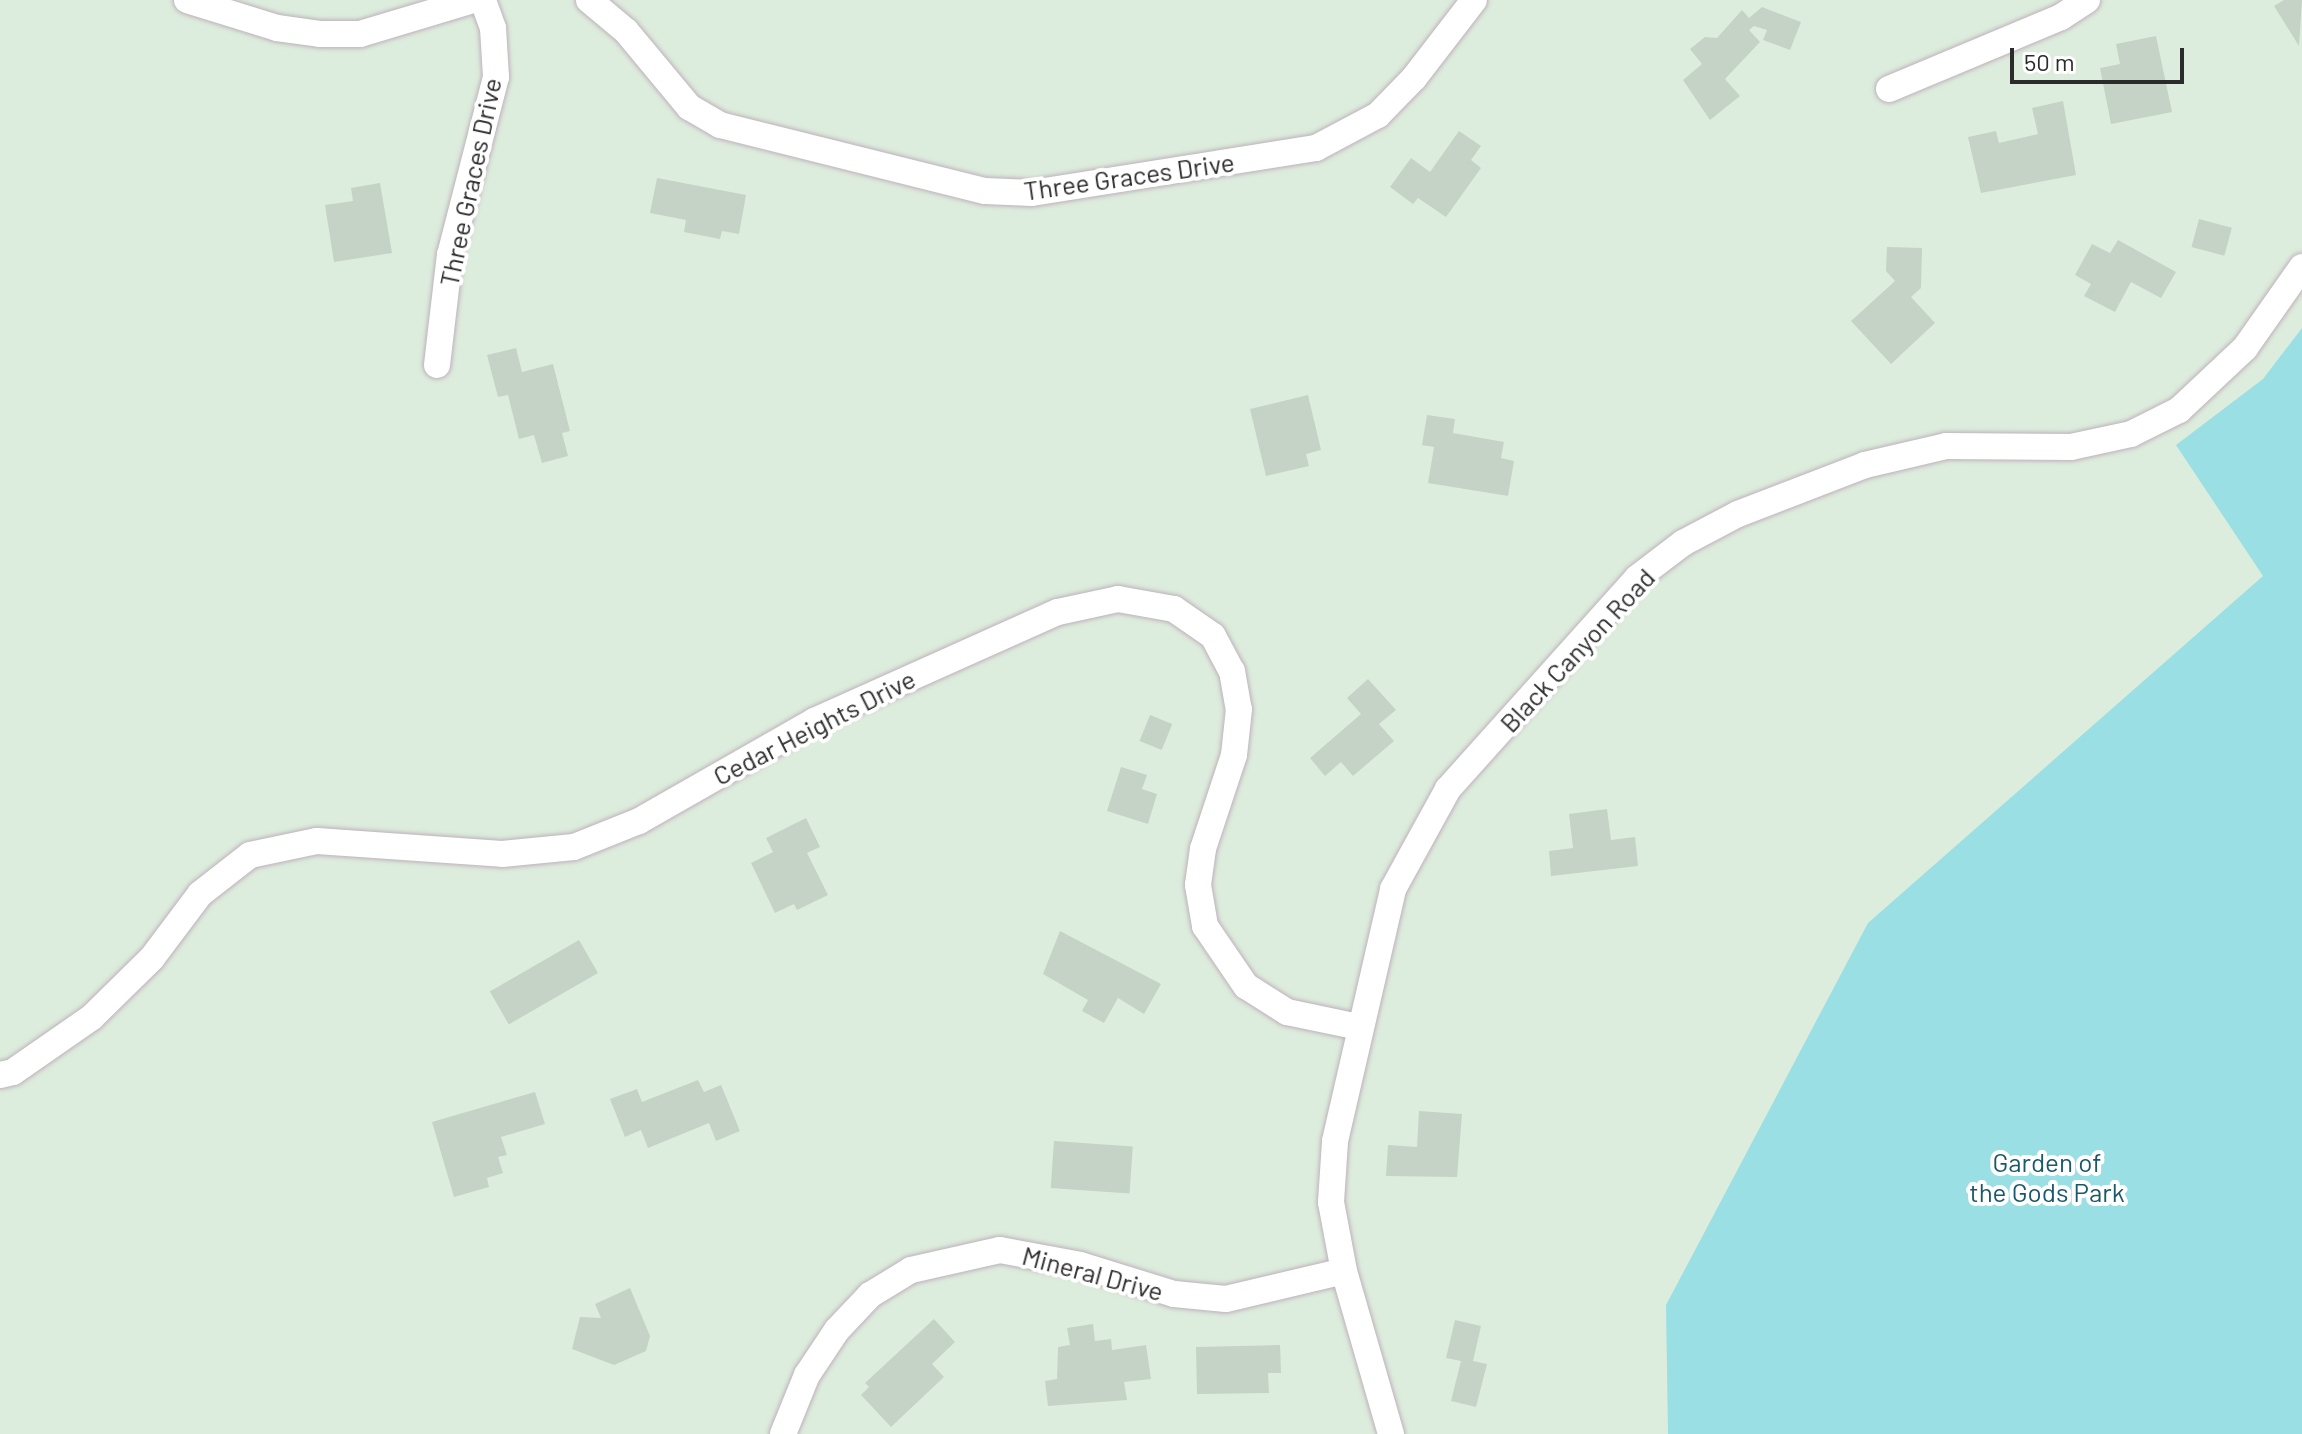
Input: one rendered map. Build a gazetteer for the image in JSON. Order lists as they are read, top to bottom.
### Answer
{
  "streets": {
    "street": [
      "Three Graces Drive",
      "Black Canyon Road",
      "Cedar Heights Drive",
      "Mineral Drive"
    ]
  },
  "crossings": [
    ["Black Canyon Road", "Cedar Heights Drive"],
    ["Black Canyon Road", "Mineral Drive"]
  ],
  "parks": ["Garden of the Gods Park"],
  "scale_bar": "50 m"
}
